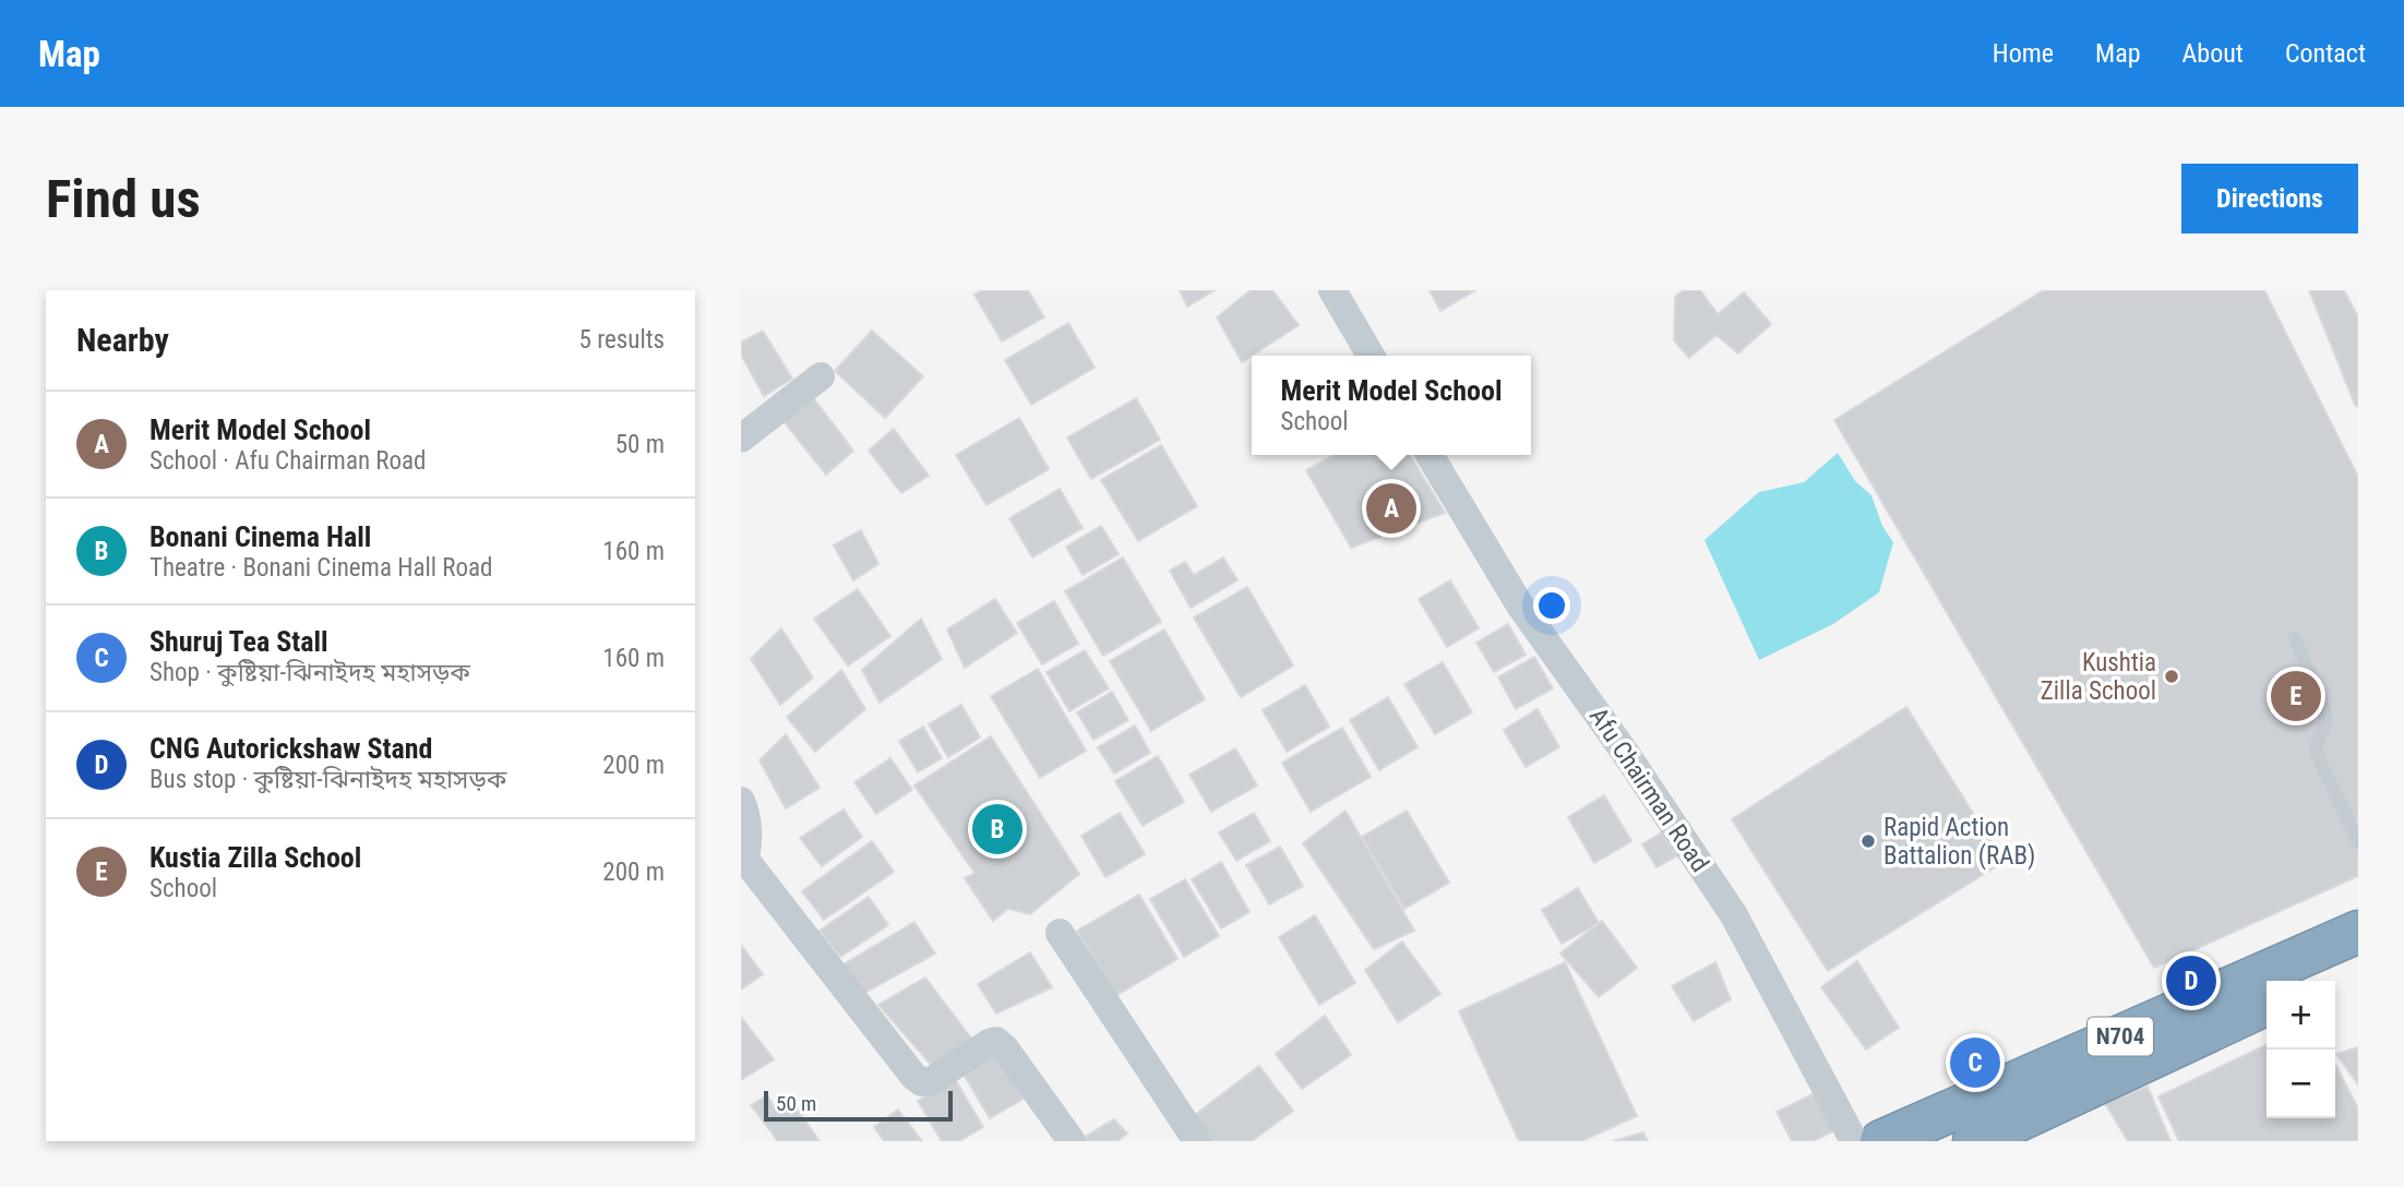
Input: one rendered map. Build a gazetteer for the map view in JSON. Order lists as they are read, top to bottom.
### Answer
{
  "streets": {
    "highway": ["N704"],
    "street": ["Afu Chairman Road"]
  },
  "places": ["Kushtia Zilla School", "Rapid Action Battalion (RAB)"],
  "scale_bar": "50 m",
  "page": {
    "header": "Map",
    "nav": [
      "Home",
      "Map",
      "About",
      "Contact"
    ],
    "buttons": "Directions",
    "title": "Find us",
    "heading": ["Nearby", "5 results"],
    "popup": ["Merit Model School", "School"],
    "list": [
      {
        "mark": "A",
        "name": "Merit Model School",
        "note": "School · Afu Chairman Road",
        "value": "50 m"
      },
      {
        "mark": "B",
        "name": "Bonani Cinema Hall",
        "note": "Theatre · Bonani Cinema Hall Road",
        "value": "160 m"
      },
      {
        "mark": "C",
        "name": "Shuruj Tea Stall",
        "note": "Shop · কুষ্টিয়া-ঝিনাইদহ মহাসড়ক",
        "value": "160 m"
      },
      {
        "mark": "D",
        "name": "CNG Autorickshaw Stand",
        "note": "Bus stop · কুষ্টিয়া-ঝিনাইদহ মহাসড়ক",
        "value": "200 m"
      },
      {
        "mark": "E",
        "name": "Kustia Zilla School",
        "note": "School",
        "value": "200 m"
      }
    ],
    "pins": [
      "A",
      "E",
      "B",
      "D",
      "C"
    ],
    "map_buttons": ["+", "−"],
    "scale": "50 m"
  }
}
